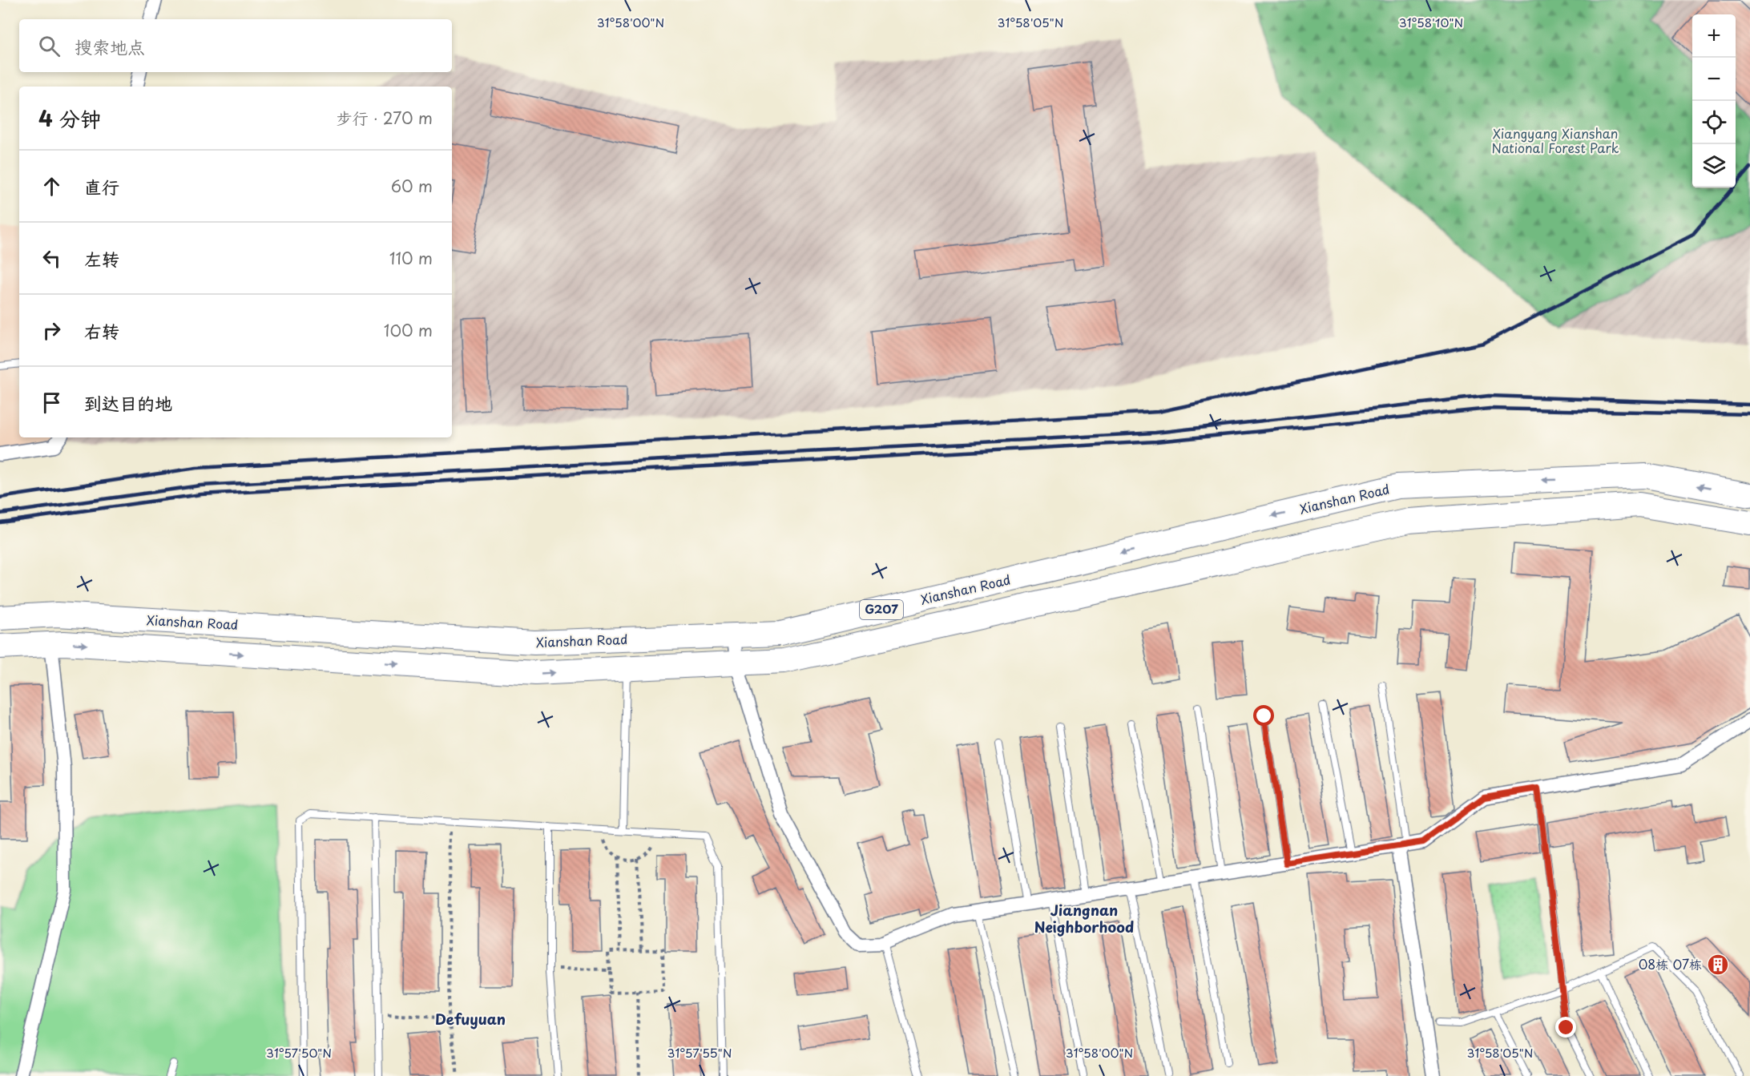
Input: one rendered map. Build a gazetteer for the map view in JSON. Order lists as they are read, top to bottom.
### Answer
{
  "streets": {
    "highway": ["Xianshan Road", "G207"]
  },
  "districts": ["Jiangnan Neighborhood", "Defuyuan"],
  "parks": ["Xiangyang Xianshan National Forest Park"],
  "places": {
    "building": ["08栋 07栋"]
  },
  "page": {
    "map_buttons": ["+", "−"],
    "search": "搜索地点",
    "heading": ["4 分钟", "步行 · 270 m"],
    "list": [
      ["直行", "60 m"],
      ["左转", "110 m"],
      ["右转", "100 m"],
      "到达目的地"
    ]
  },
  "coordinates": [
    "31°58'00\"N",
    "31°58'05\"N",
    "31°58'10\"N",
    "31°57'50\"N",
    "31°57'55\"N"
  ]
}
